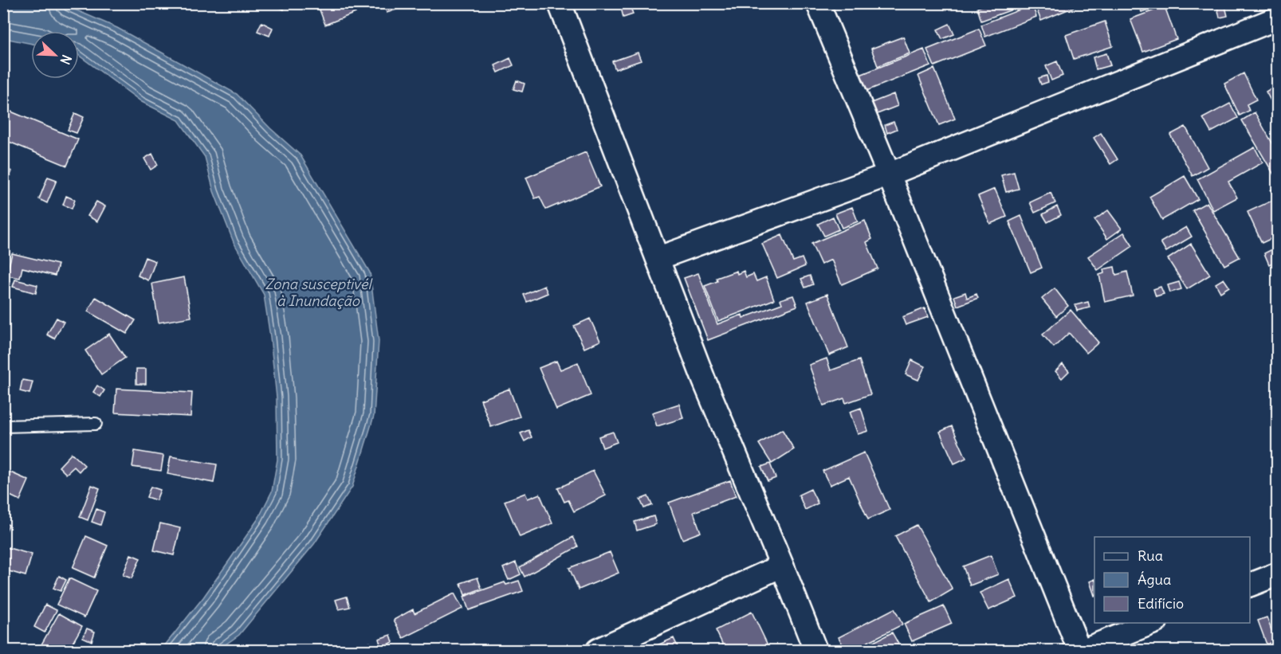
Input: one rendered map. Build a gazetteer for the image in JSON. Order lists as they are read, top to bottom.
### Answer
{
  "water": ["Zona susceptivél à Inundação"],
  "legend": ["Rua", "Água", "Edifício"],
  "north": "bottom right"
}
